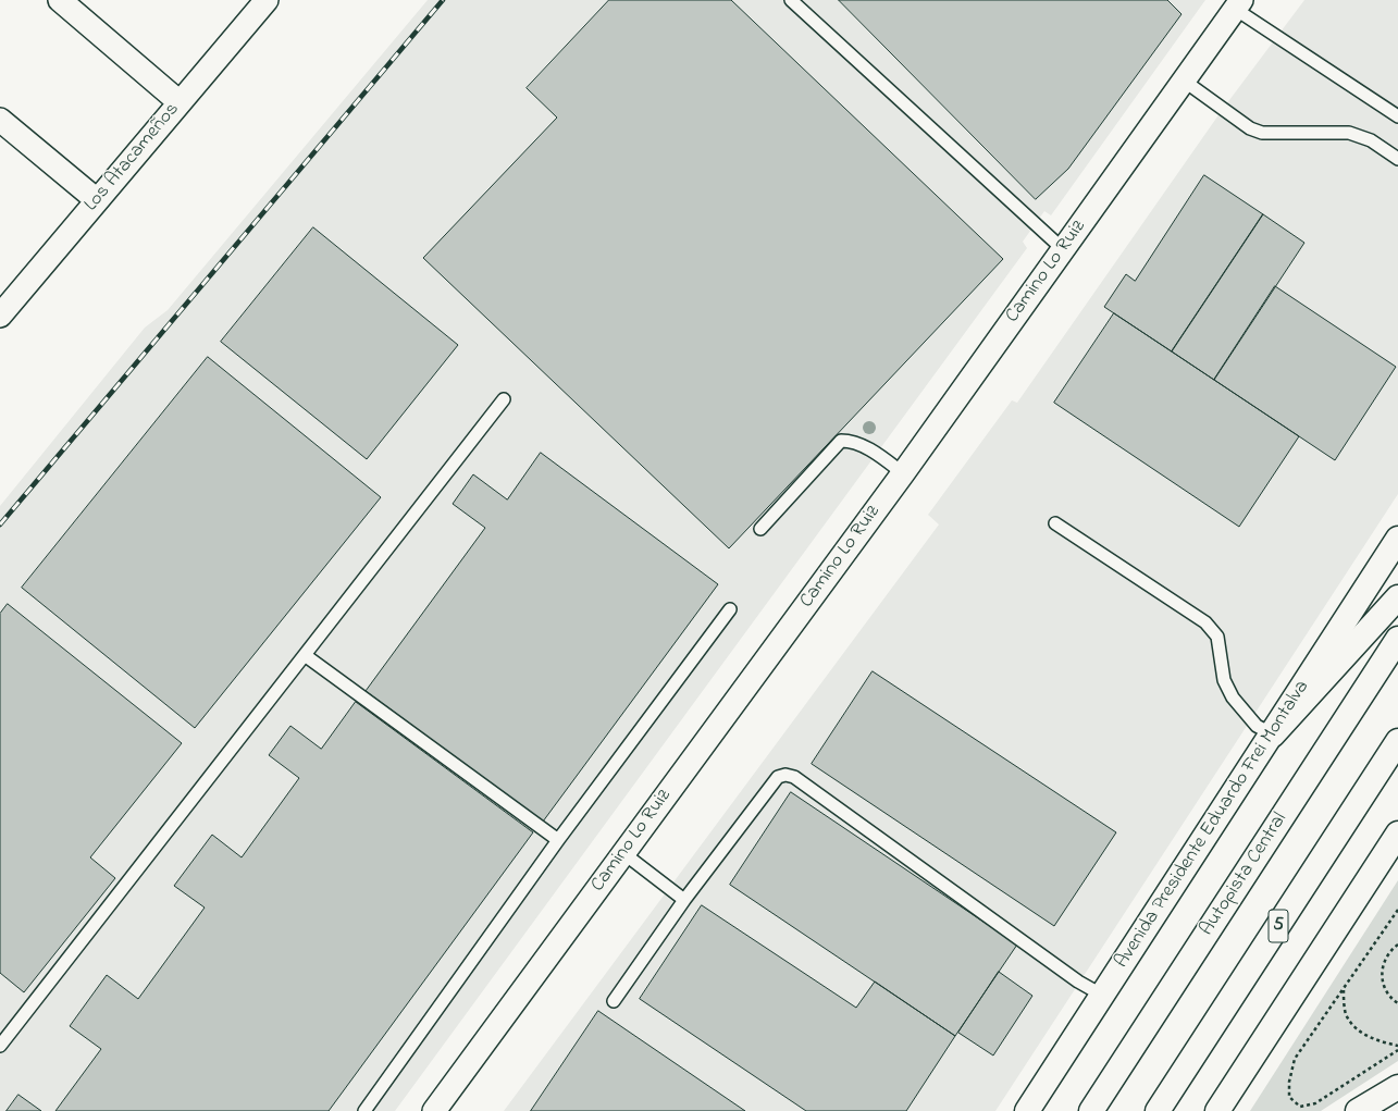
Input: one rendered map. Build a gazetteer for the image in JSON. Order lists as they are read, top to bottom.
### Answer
{
  "streets": {
    "main road": ["Avenida Presidente Eduardo Frei Montalva", "Autopista Central", "5"],
    "street": ["Los Atacameños", "Camino Lo Ruiz"]
  }
}
